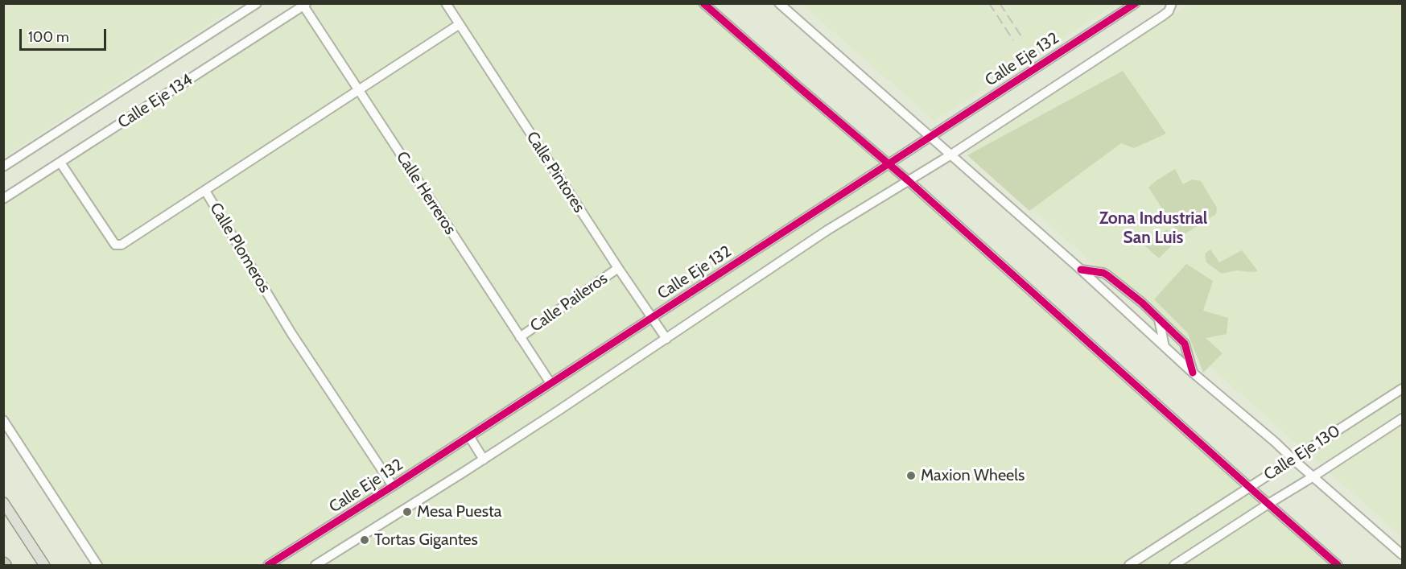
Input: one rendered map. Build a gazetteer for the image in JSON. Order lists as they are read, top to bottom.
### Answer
{
  "streets": {
    "street": [
      "Calle Eje 132",
      "Calle Eje 134",
      "Calle Pintores",
      "Calle Herreros",
      "Calle Plomeros",
      "Calle Paileros",
      "Calle Eje 130"
    ]
  },
  "crossings": [
    ["Calle Eje 132", "Calle Pintores"],
    ["Calle Eje 132", "Calle Herreros"],
    ["Calle Eje 132", "Calle Plomeros"],
    ["Calle Eje 134", "Calle Herreros"],
    ["Calle Pintores", "Calle Plomeros"],
    ["Calle Pintores", "Calle Paileros"],
    ["Calle Herreros", "Calle Plomeros"],
    ["Calle Herreros", "Calle Paileros"]
  ],
  "districts": ["Zona Industrial San Luis"],
  "places": ["Maxion Wheels", "Mesa Puesta", "Tortas Gigantes"],
  "scale_bar": "100 m"
}
